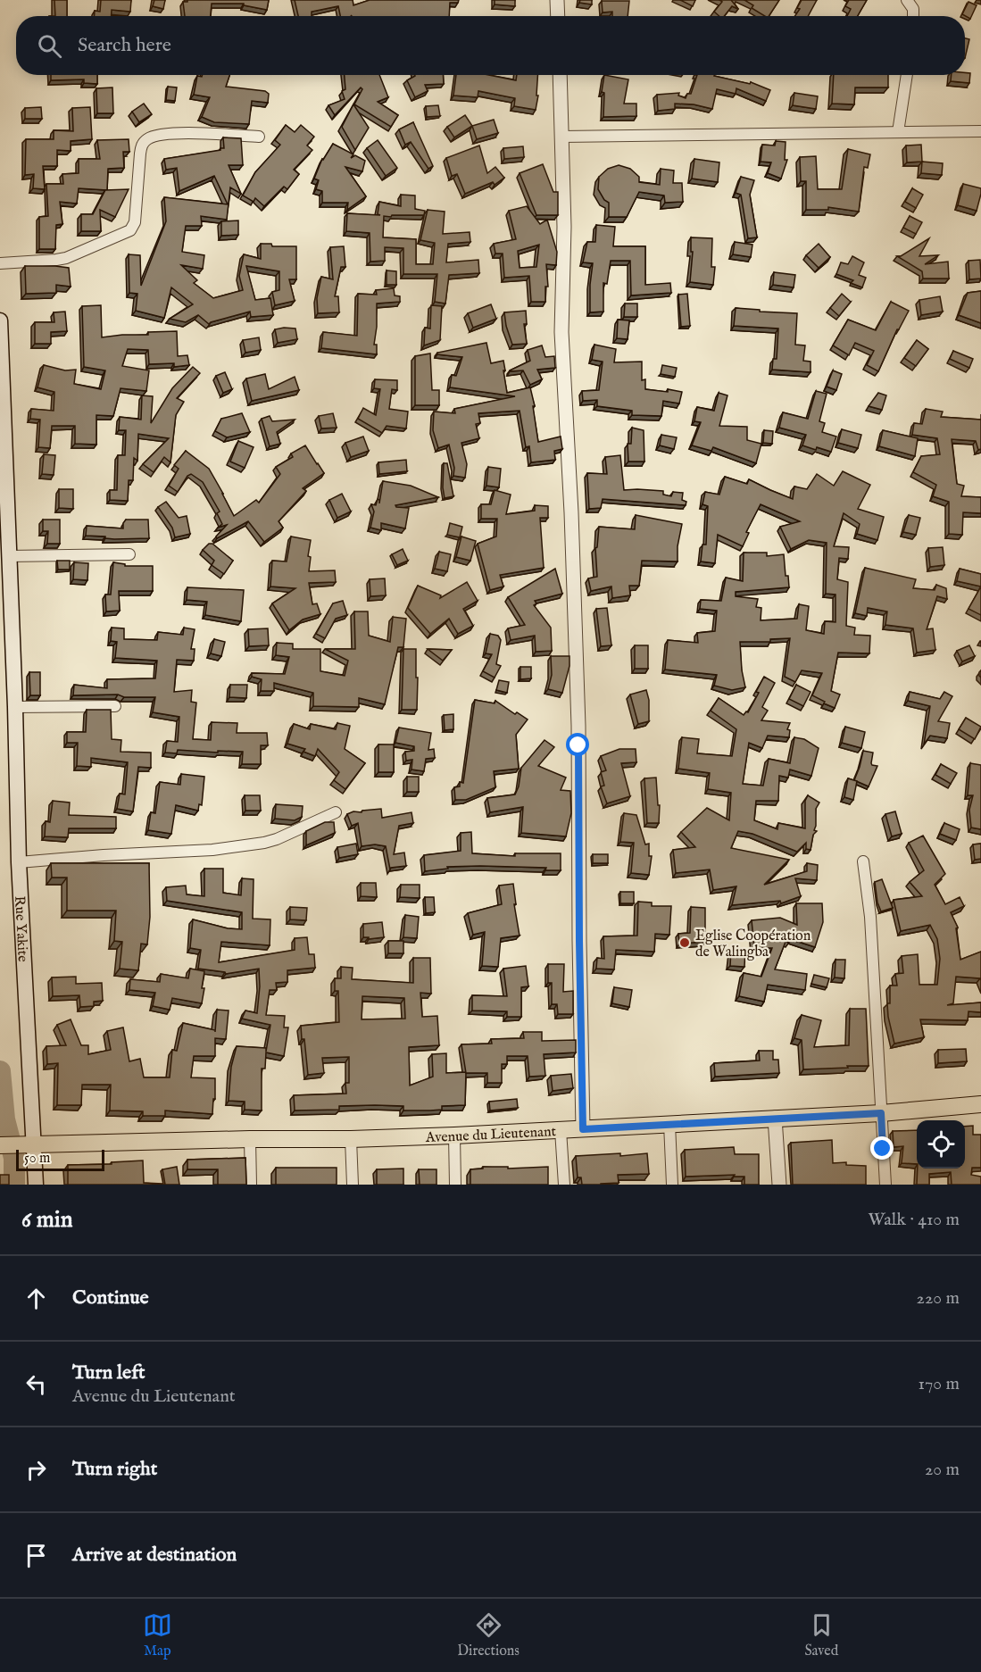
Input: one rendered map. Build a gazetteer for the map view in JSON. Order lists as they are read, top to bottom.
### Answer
{
  "streets": {
    "main road": ["Rue Yakite", "Avenue du Lieutenant"]
  },
  "crossings": [
    ["Rue Yakite", "Avenue du Lieutenant"]
  ],
  "places": ["Eglise Coopération de Walingba"],
  "scale_bar": "50 m",
  "page": {
    "search": "Search here",
    "scale": "50 m",
    "heading": ["6 min", "Walk · 410 m"],
    "list": [
      ["Continue", "220 m"],
      ["Turn left", "Avenue du Lieutenant", "170 m"],
      ["Turn right", "20 m"],
      "Arrive at destination"
    ],
    "nav": ["Map", "Directions", "Saved"]
  }
}
